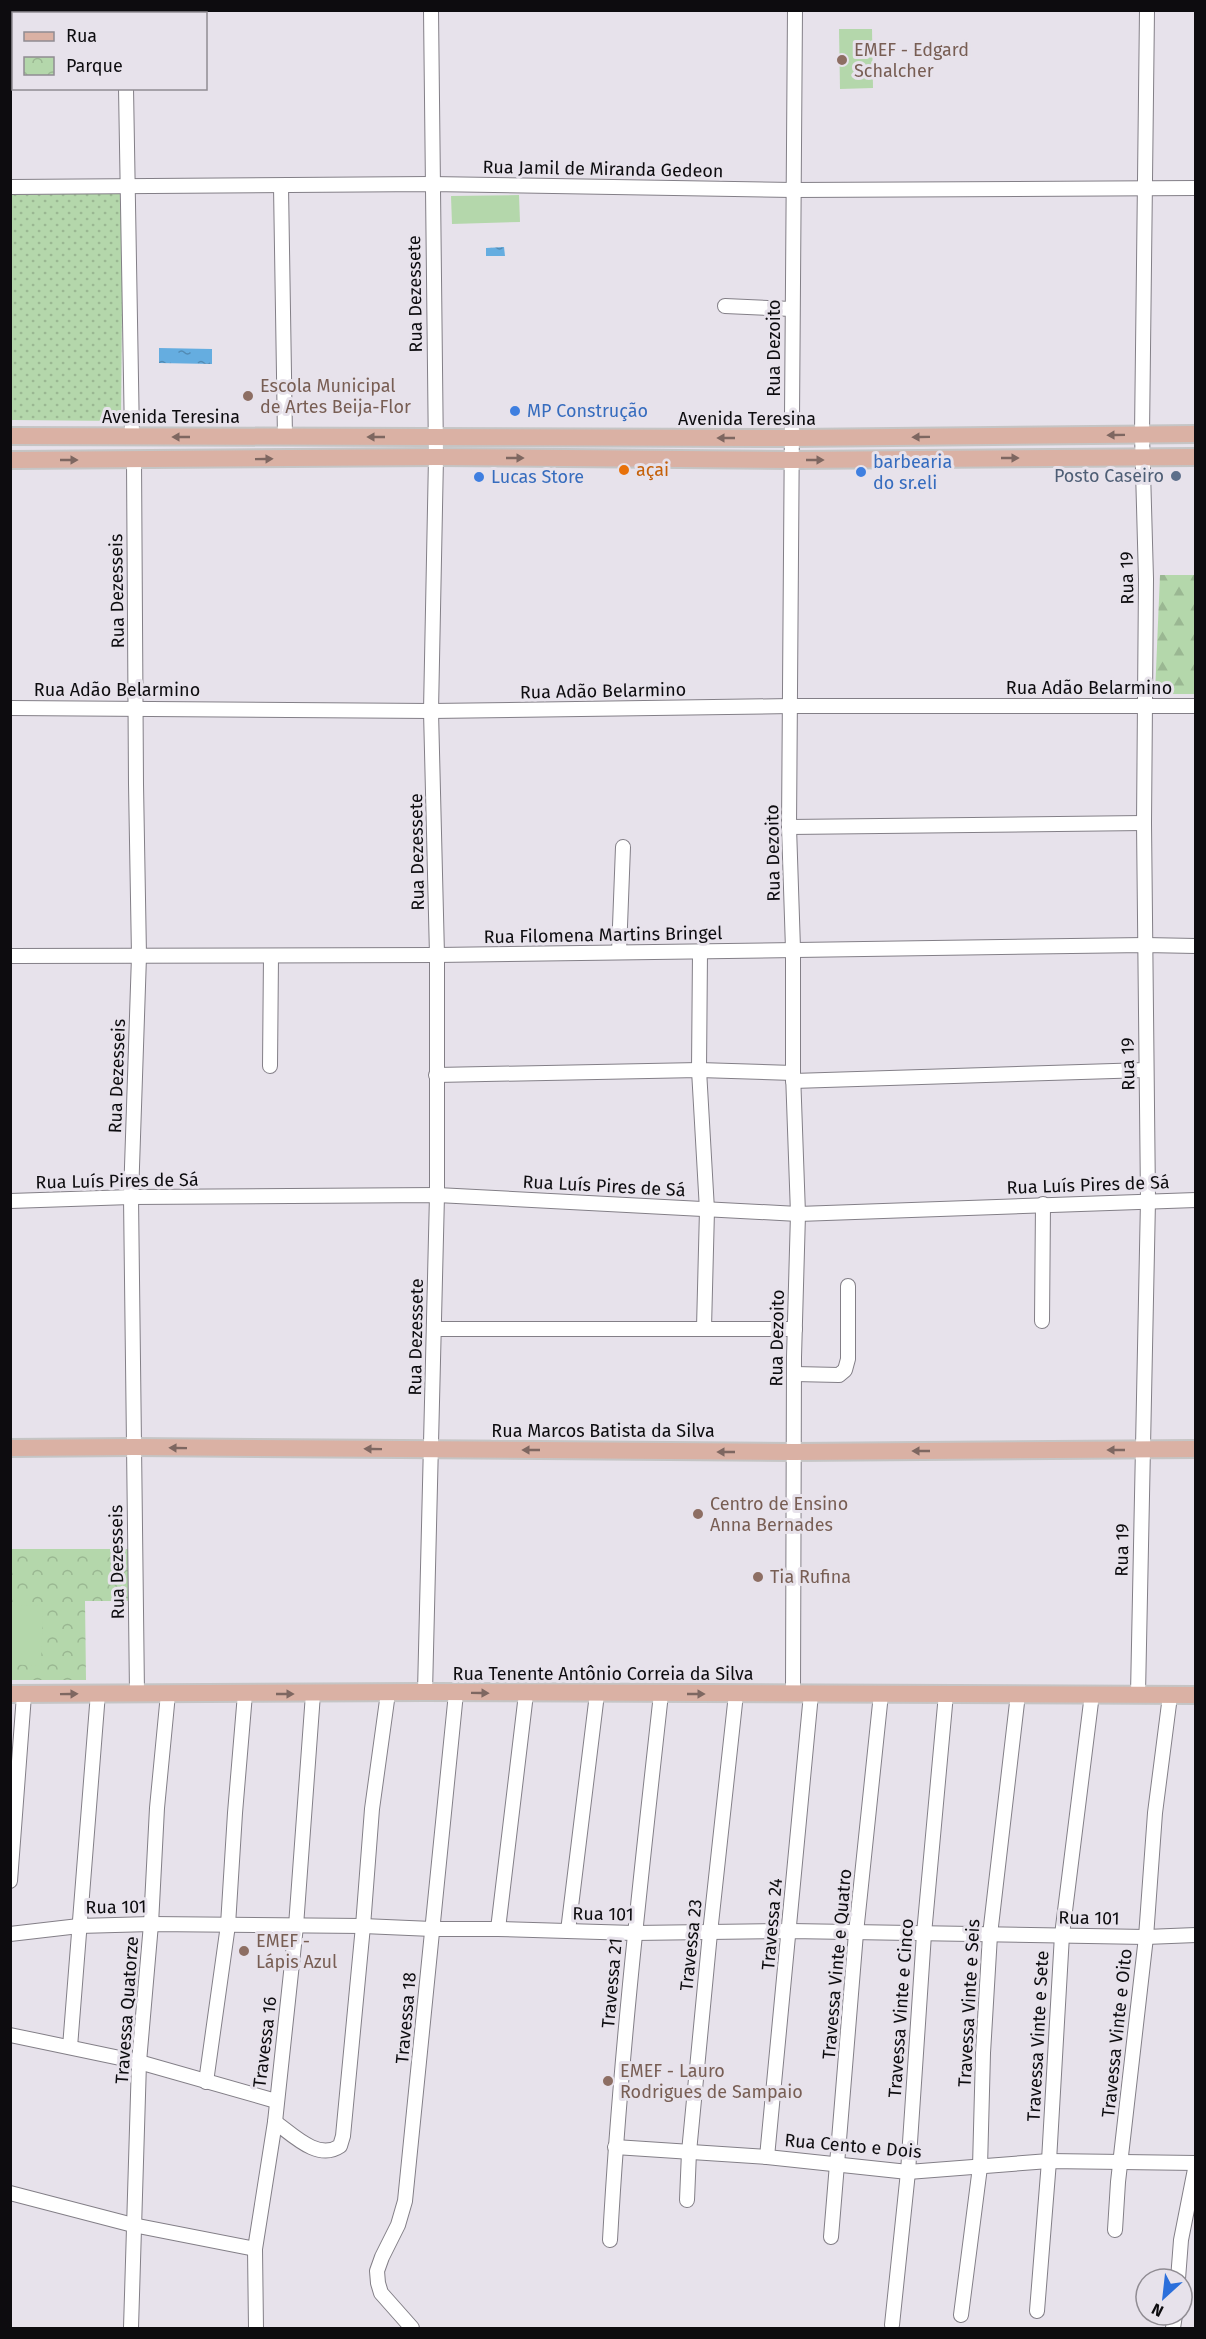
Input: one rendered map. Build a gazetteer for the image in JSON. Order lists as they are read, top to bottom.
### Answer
{
  "streets": {
    "main road": ["Avenida Teresina", "Rua Marcos Batista da Silva", "Rua Tenente Antônio Correia da Silva"],
    "street": [
      "Rua Jamil de Miranda Gedeon",
      "Rua Dezessete",
      "Rua Dezoito",
      "Rua 19",
      "Rua Dezesseis",
      "Rua Adão Belarmino",
      "Rua Filomena Martins Bringel",
      "Rua Luís Pires de Sá",
      "Rua 101",
      "Travessa 24",
      "Travessa 23",
      "Travessa Vinte e Quatro",
      "Travessa 21",
      "Travessa Vinte e Seis",
      "Travessa Vinte e Cinco",
      "Travessa Quatorze",
      "Travessa 18",
      "Travessa Vinte e Oito",
      "Travessa Vinte e Sete",
      "Travessa 16",
      "Rua Cento e Dois"
    ]
  },
  "crossings": [
    ["Rua Jamil de Miranda Gedeon", "Rua Dezessete"],
    ["Rua Jamil de Miranda Gedeon", "Rua Dezoito"],
    ["Rua Jamil de Miranda Gedeon", "Rua 19"],
    ["Rua Dezessete", "Avenida Teresina"],
    ["Rua Dezessete", "Rua Adão Belarmino"],
    ["Rua Dezessete", "Rua Filomena Martins Bringel"],
    ["Rua Dezessete", "Rua Luís Pires de Sá"],
    ["Rua Dezessete", "Rua Marcos Batista da Silva"],
    ["Rua Dezessete", "Rua Tenente Antônio Correia da Silva"],
    ["Rua Dezoito", "Avenida Teresina"],
    ["Rua Dezoito", "Rua Adão Belarmino"],
    ["Rua Dezoito", "Rua Filomena Martins Bringel"],
    ["Rua Dezoito", "Rua Luís Pires de Sá"],
    ["Rua Dezoito", "Rua Marcos Batista da Silva"],
    ["Rua Dezoito", "Rua Tenente Antônio Correia da Silva"],
    ["Avenida Teresina", "Rua 19"],
    ["Rua 19", "Rua Adão Belarmino"],
    ["Rua 19", "Rua Filomena Martins Bringel"],
    ["Rua 19", "Rua Luís Pires de Sá"],
    ["Rua 19", "Rua Marcos Batista da Silva"],
    ["Rua 19", "Rua Tenente Antônio Correia da Silva"],
    ["Rua Dezesseis", "Rua Adão Belarmino"],
    ["Rua Dezesseis", "Rua Filomena Martins Bringel"],
    ["Rua Dezesseis", "Rua Luís Pires de Sá"],
    ["Rua Dezesseis", "Rua Marcos Batista da Silva"],
    ["Rua Dezesseis", "Rua Tenente Antônio Correia da Silva"],
    ["Rua Tenente Antônio Correia da Silva", "Travessa 24"],
    ["Rua Tenente Antônio Correia da Silva", "Travessa 23"],
    ["Rua Tenente Antônio Correia da Silva", "Travessa Vinte e Quatro"],
    ["Rua Tenente Antônio Correia da Silva", "Travessa 21"],
    ["Rua Tenente Antônio Correia da Silva", "Travessa Vinte e Seis"],
    ["Rua Tenente Antônio Correia da Silva", "Travessa Vinte e Cinco"],
    ["Rua Tenente Antônio Correia da Silva", "Travessa Quatorze"],
    ["Rua Tenente Antônio Correia da Silva", "Travessa 18"],
    ["Rua Tenente Antônio Correia da Silva", "Travessa Vinte e Oito"],
    ["Rua Tenente Antônio Correia da Silva", "Travessa Vinte e Sete"],
    ["Rua Tenente Antônio Correia da Silva", "Travessa 16"],
    ["Rua 101", "Travessa 24"],
    ["Rua 101", "Travessa 23"],
    ["Rua 101", "Travessa Vinte e Quatro"],
    ["Rua 101", "Travessa 21"],
    ["Rua 101", "Travessa Vinte e Seis"],
    ["Rua 101", "Travessa Vinte e Cinco"],
    ["Rua 101", "Travessa Quatorze"],
    ["Rua 101", "Travessa 18"],
    ["Rua 101", "Travessa Vinte e Oito"],
    ["Rua 101", "Travessa Vinte e Sete"],
    ["Rua 101", "Travessa 16"],
    ["Travessa 24", "Rua Cento e Dois"],
    ["Travessa 23", "Rua Cento e Dois"],
    ["Travessa Vinte e Quatro", "Rua Cento e Dois"],
    ["Travessa 21", "Rua Cento e Dois"],
    ["Travessa Vinte e Seis", "Rua Cento e Dois"],
    ["Travessa Vinte e Cinco", "Rua Cento e Dois"],
    ["Travessa Vinte e Oito", "Rua Cento e Dois"],
    ["Travessa Vinte e Sete", "Rua Cento e Dois"]
  ],
  "one_way": ["Rua Marcos Batista da Silva"],
  "places": [
    "EMEF - Edgard Schalcher",
    "Escola Municipal de Artes Beija-Flor",
    "MP Construção",
    "açai",
    "barbearia do sr.eli",
    "Posto Caseiro",
    "Lucas Store",
    "Centro de Ensino Anna Bernades",
    "Tia Rufina",
    "EMEF - Lápis Azul",
    "EMEF - Lauro Rodrigues de Sampaio"
  ],
  "legend": ["Rua", "Parque"],
  "north": "bottom left"
}
